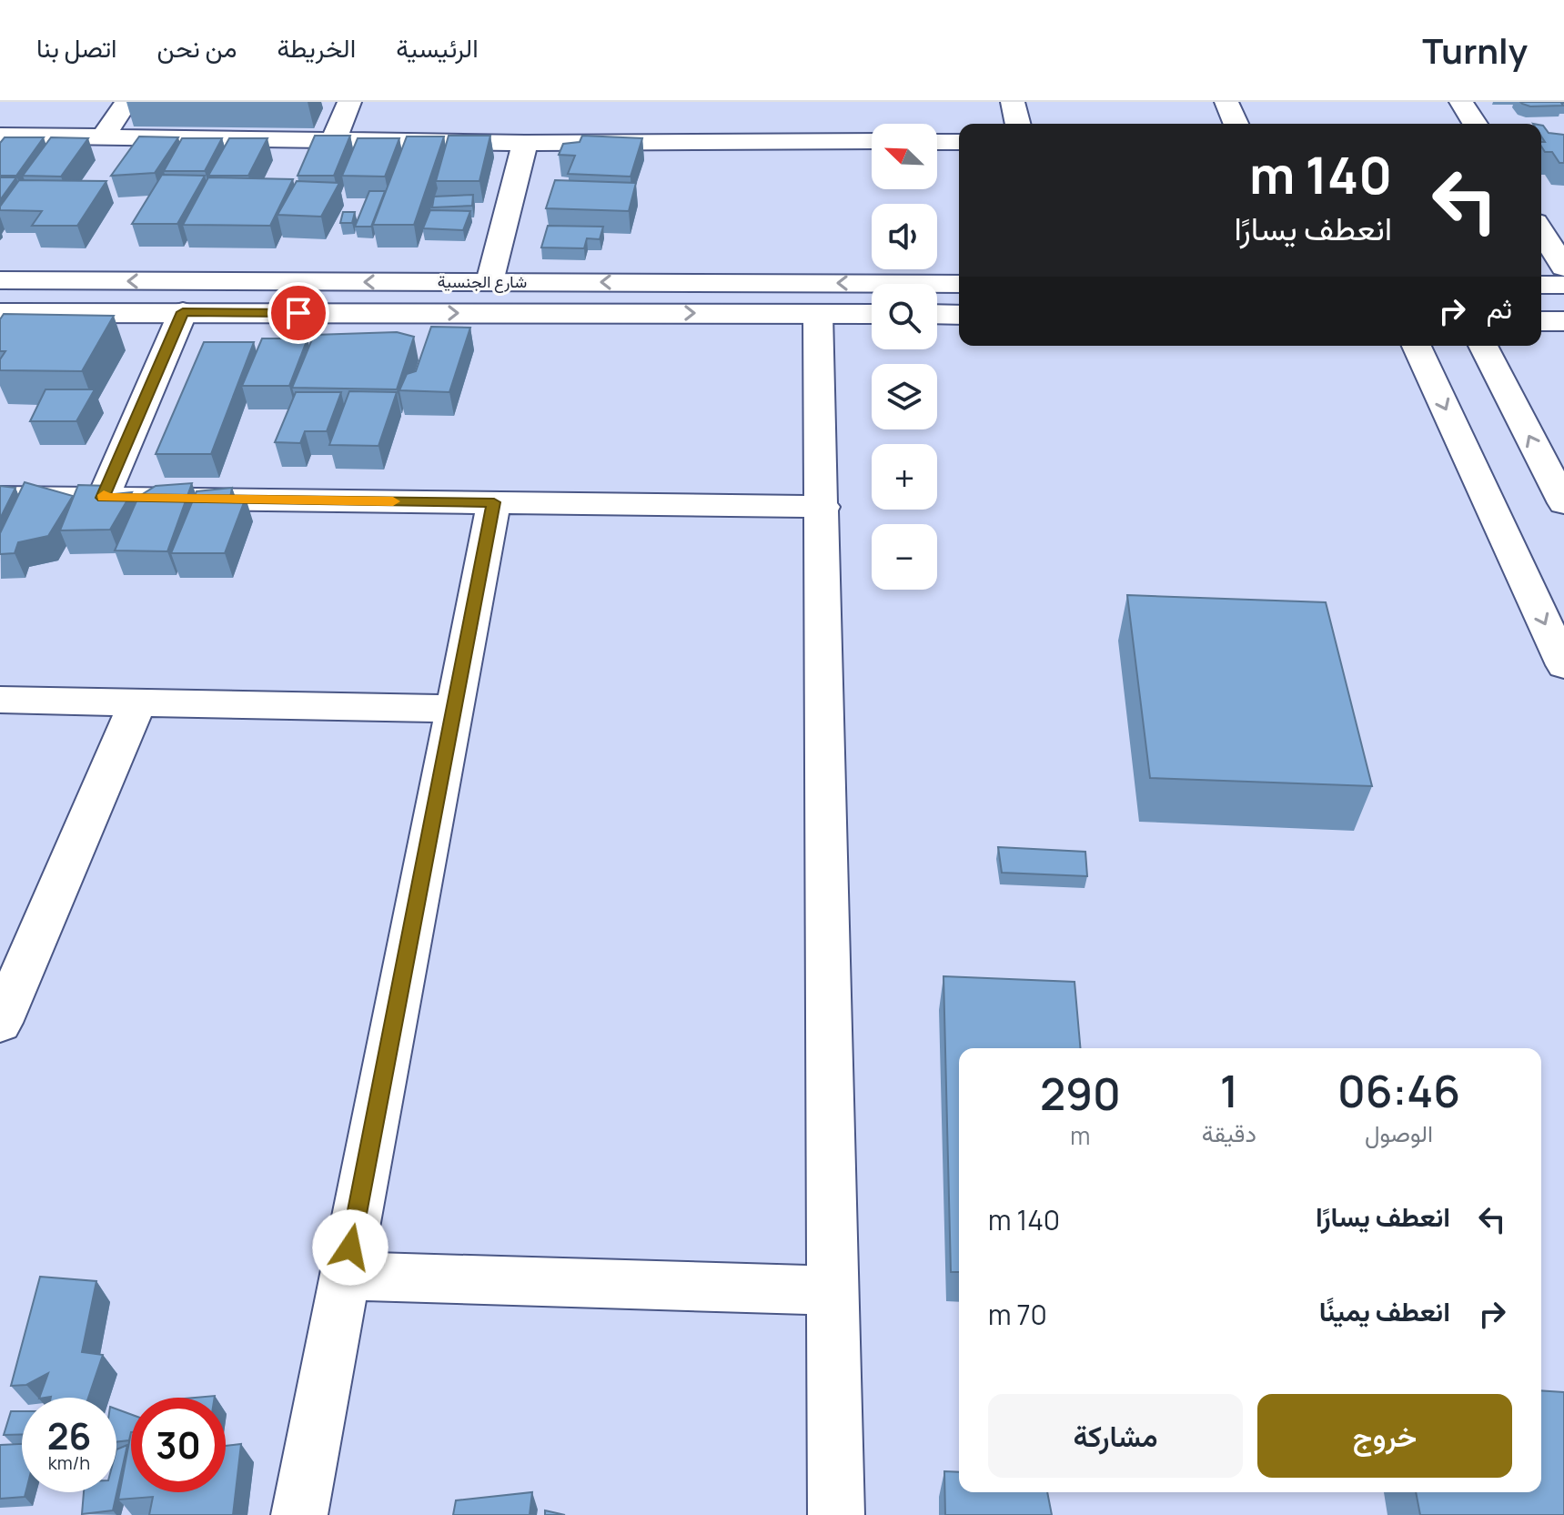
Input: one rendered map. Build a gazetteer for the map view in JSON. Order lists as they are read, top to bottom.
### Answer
{
  "streets": {
    "street": ["شارع الجنسية"]
  },
  "north": "top left",
  "page": {
    "header": "Turnly",
    "nav": [
      "الرئيسية",
      "الخريطة",
      "من نحن",
      "اتصل بنا"
    ],
    "map_buttons": ["+", "−"],
    "turn": ["140 m", "انعطف يسارًا"],
    "then": "ثم",
    "eta": [
      "06:46",
      "الوصول",
      "1",
      "دقيقة",
      "290",
      "m"
    ],
    "list": [
      {
        "name": "انعطف يسارًا",
        "value": "140 m"
      },
      {
        "name": "انعطف يمينًا",
        "value": "70 m"
      }
    ],
    "buttons": ["خروج", "مشاركة"],
    "speed": "26 km/h",
    "limit": "30"
  }
}
